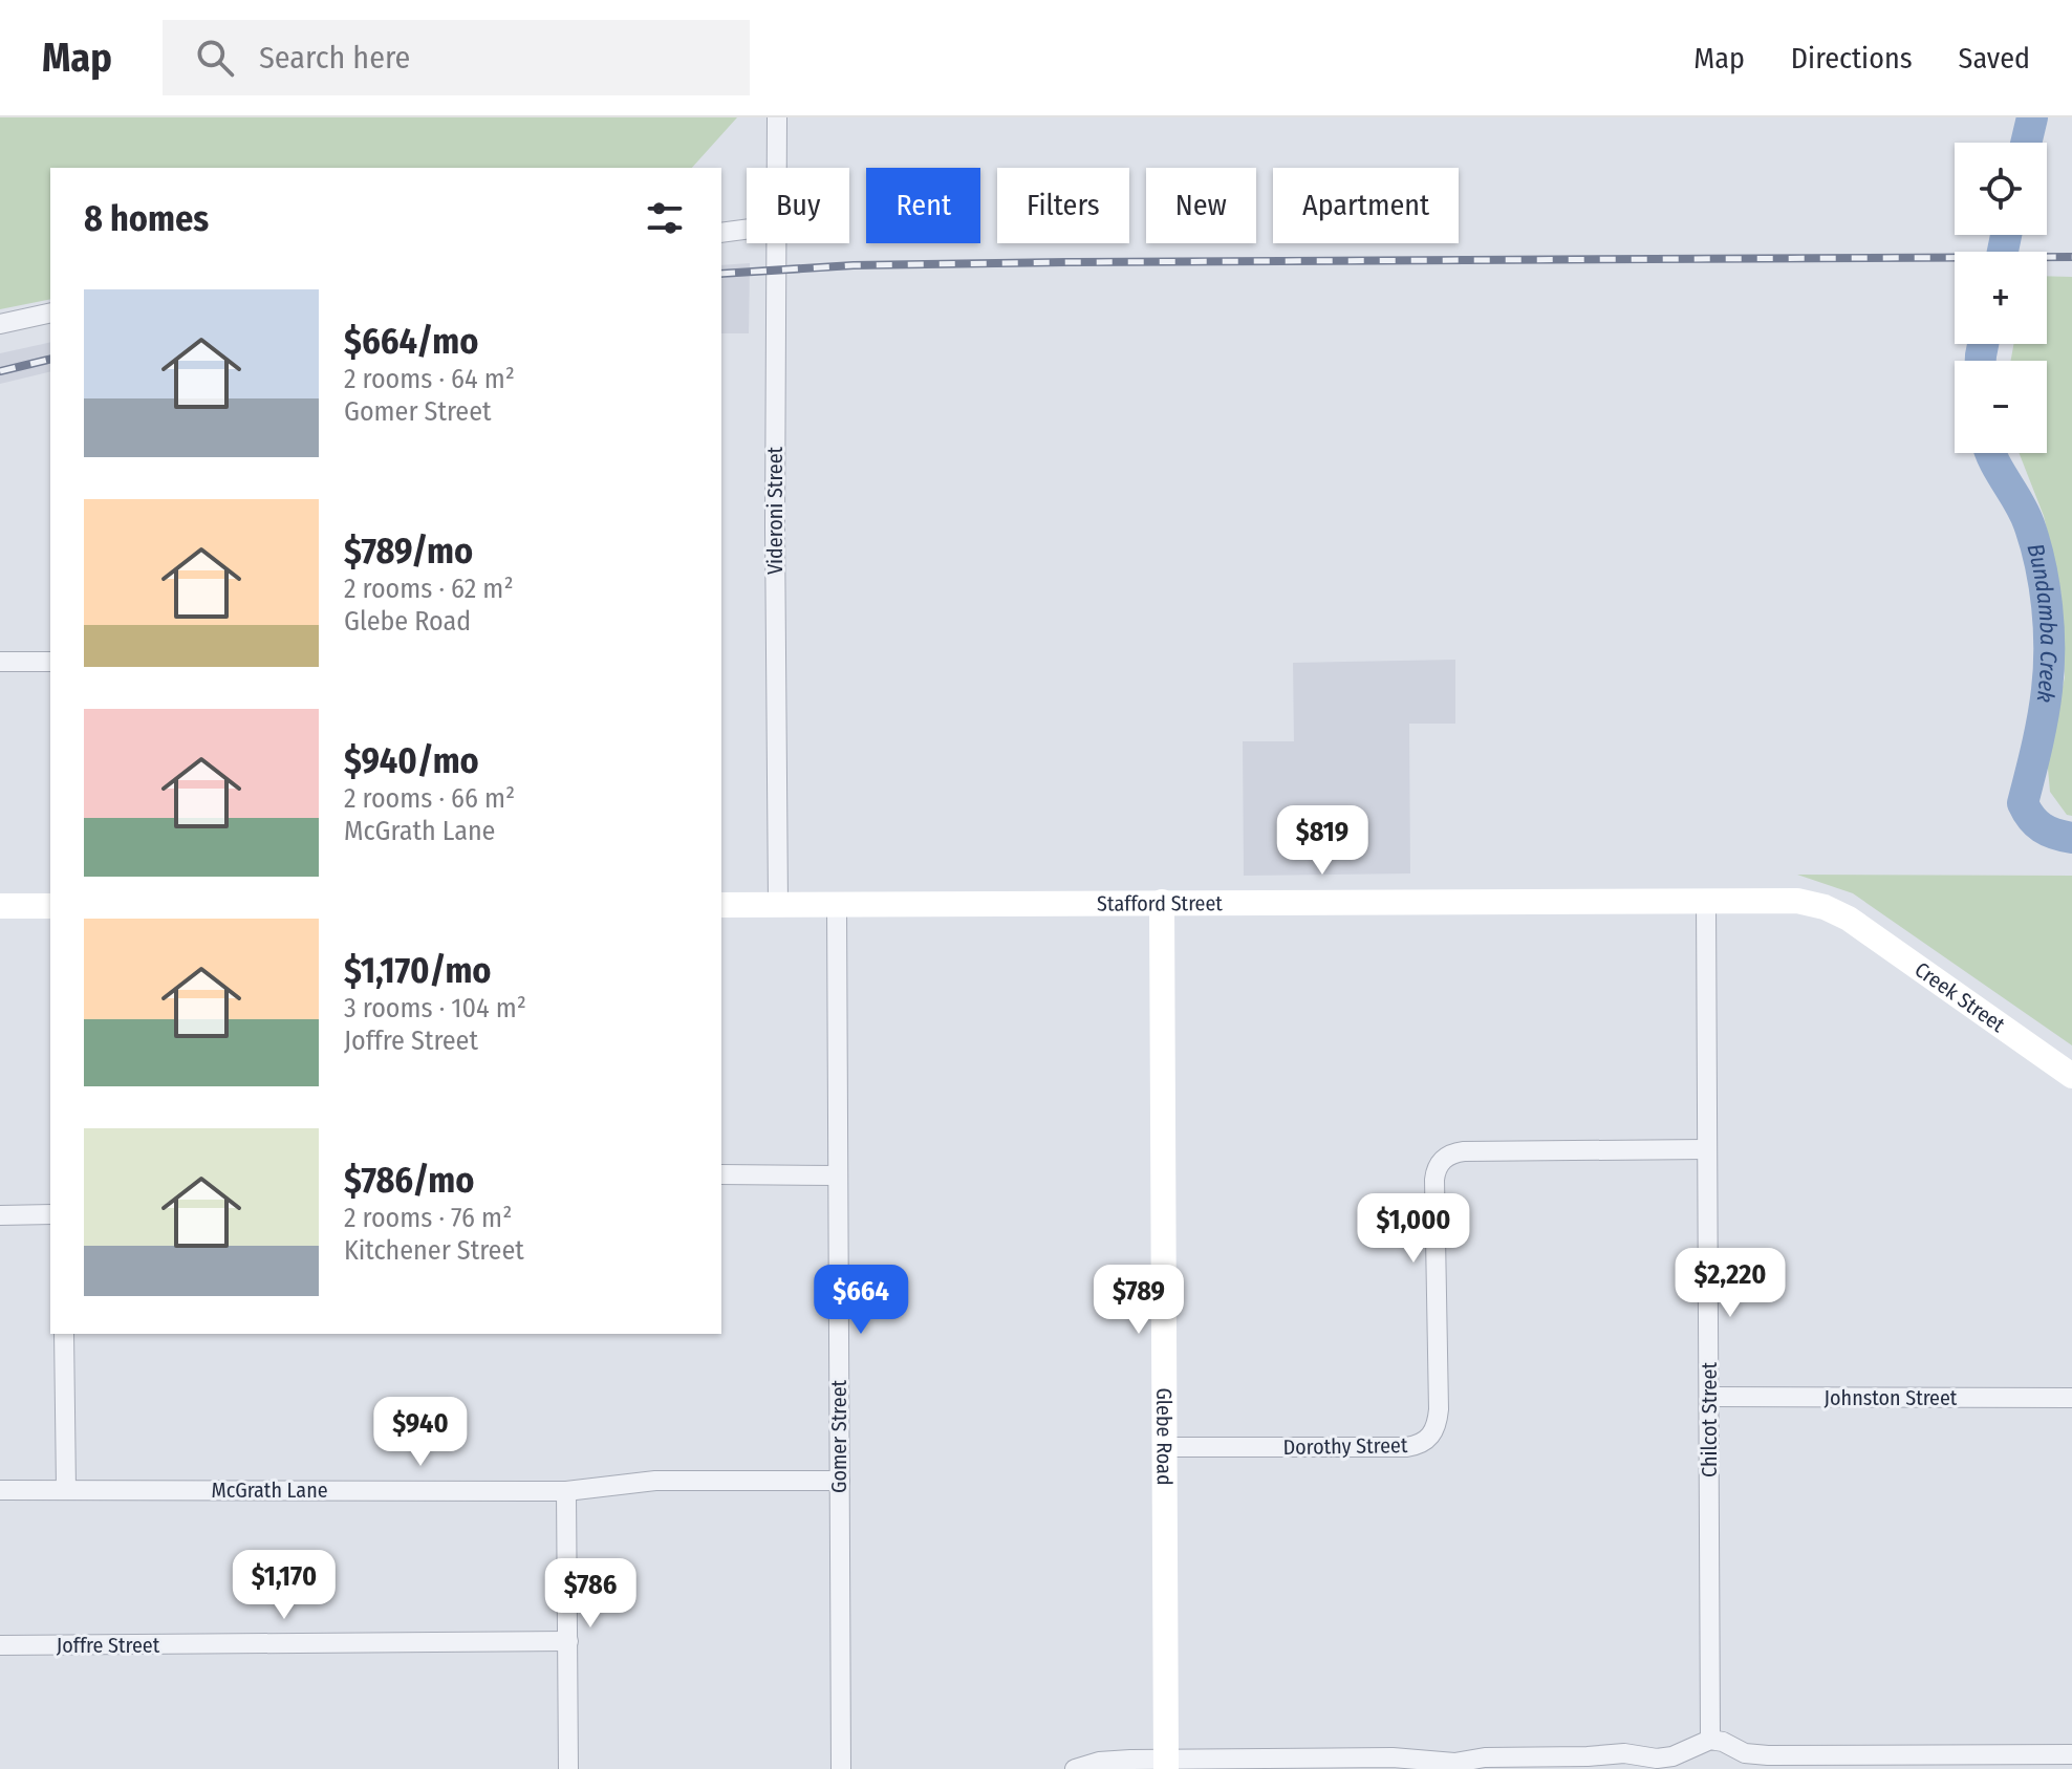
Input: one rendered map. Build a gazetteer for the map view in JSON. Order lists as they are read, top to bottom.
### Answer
{
  "streets": {
    "main road": ["Stafford Street", "Creek Street", "Glebe Road"],
    "street": [
      "Videroni Street",
      "Johnston Street",
      "Chilcot Street",
      "Gomer Street",
      "Dorothy Street",
      "McGrath Lane",
      "Joffre Street"
    ]
  },
  "crossings": [
    ["Videroni Street", "Stafford Street"],
    ["Stafford Street", "Creek Street"],
    ["Stafford Street", "Chilcot Street"],
    ["Stafford Street", "Gomer Street"],
    ["Stafford Street", "Glebe Road"],
    ["Johnston Street", "Chilcot Street"],
    ["Chilcot Street", "Dorothy Street"],
    ["Gomer Street", "McGrath Lane"],
    ["Glebe Road", "Dorothy Street"]
  ],
  "water": ["Bundamba Creek"],
  "page": {
    "header": "Map",
    "search": "Search here",
    "nav": ["Map", "Directions", "Saved"],
    "map_buttons": ["+", "−"],
    "chip": [
      "Buy",
      "Rent",
      "Filters",
      "New",
      "Apartment"
    ],
    "heading": "8 homes",
    "list": [
      {
        "name": "$664/mo",
        "note": "2 rooms · 64 m² · Gomer Street"
      },
      {
        "name": "$789/mo",
        "note": "2 rooms · 62 m² · Glebe Road"
      },
      {
        "name": "$940/mo",
        "note": "2 rooms · 66 m² · McGrath Lane"
      },
      {
        "name": "$1,170/mo",
        "note": "3 rooms · 104 m² · Joffre Street"
      },
      {
        "name": "$786/mo",
        "note": "2 rooms · 76 m² · Kitchener Street"
      }
    ],
    "price": [
      "$819",
      "$1,000",
      "$2,220",
      "$664",
      "$789",
      "$940",
      "$1,170",
      "$786"
    ]
  }
}
